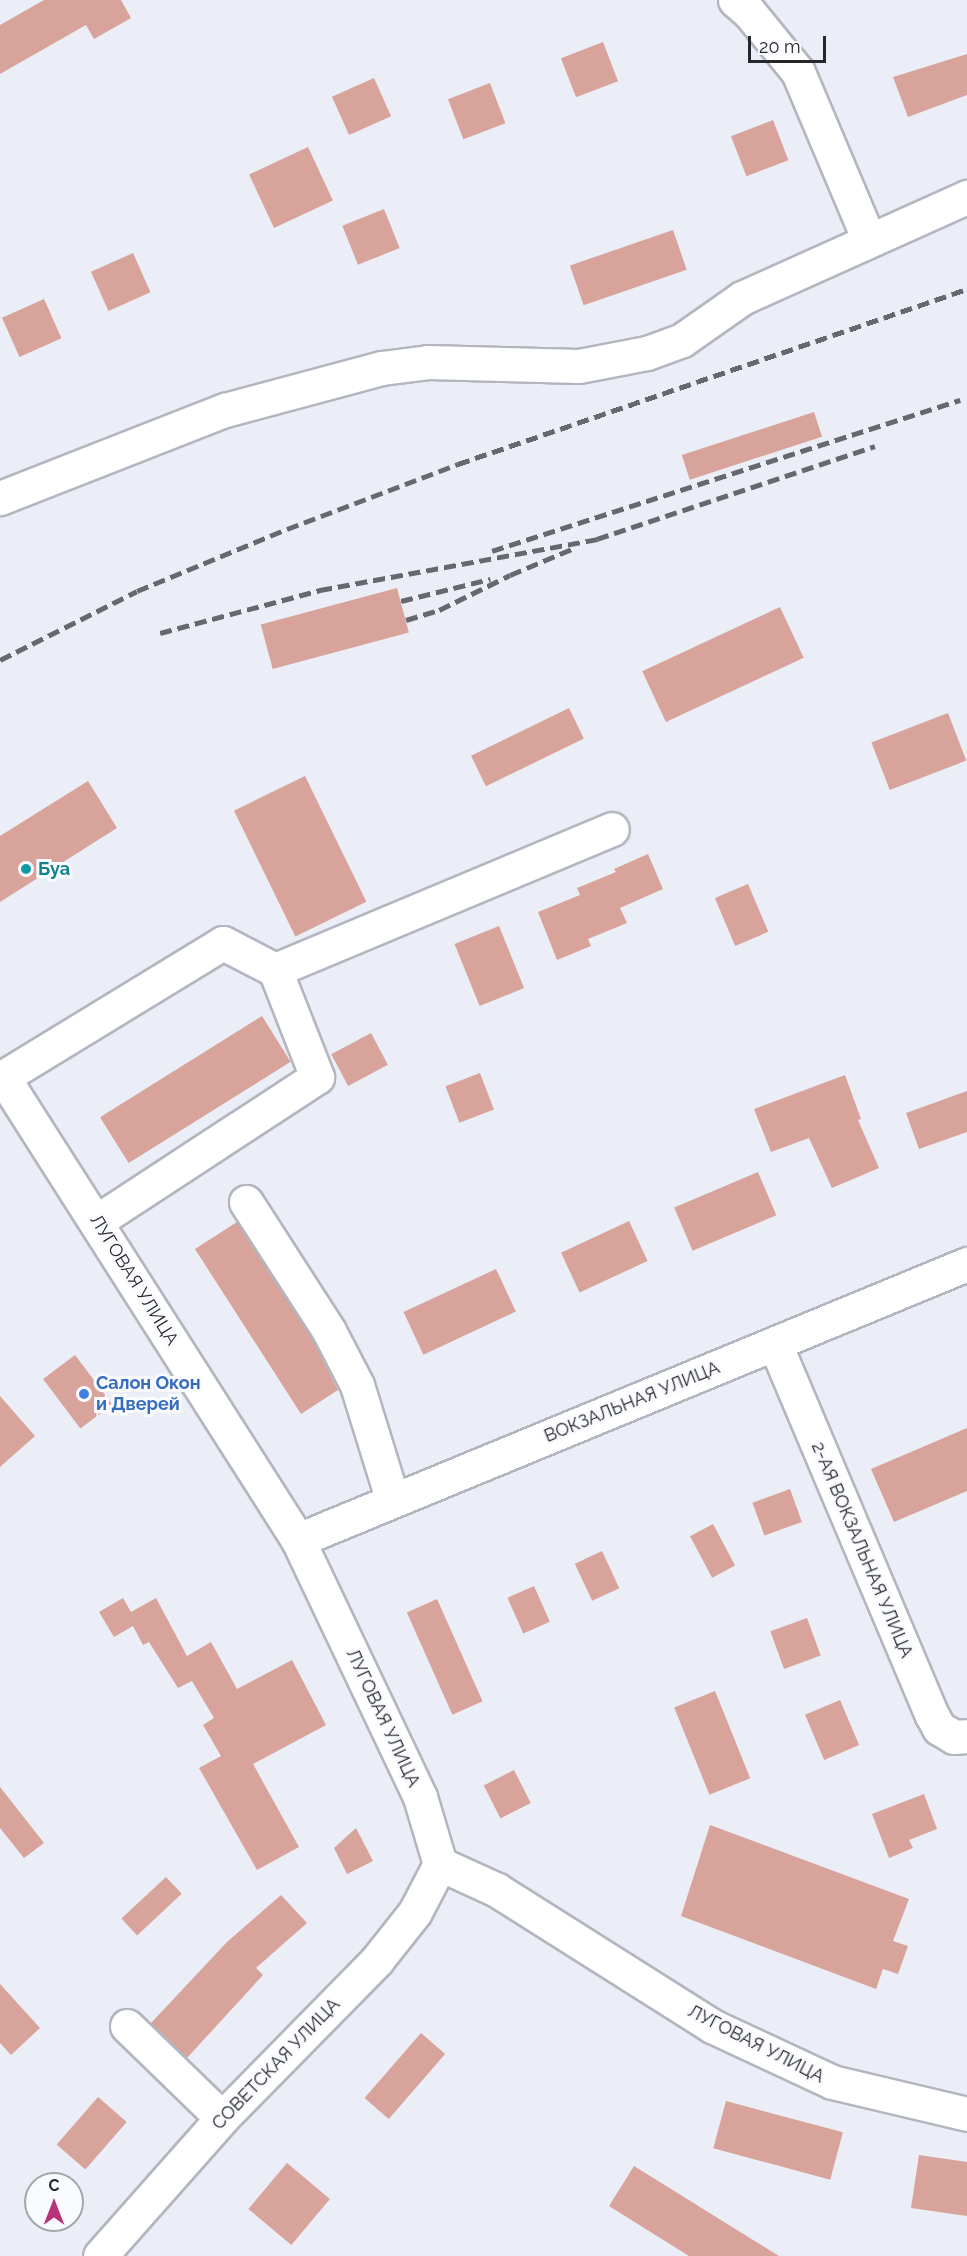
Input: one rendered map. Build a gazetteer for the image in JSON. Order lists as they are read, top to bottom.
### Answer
{
  "streets": {
    "street": [
      "ЛУГОВАЯ УЛИЦА",
      "ВОКЗАЛЬНАЯ УЛИЦА",
      "2-АЯ ВОКЗАЛЬНАЯ УЛИЦА",
      "СОВЕТСКАЯ УЛИЦА"
    ]
  },
  "crossings": [
    ["ЛУГОВАЯ УЛИЦА", "ВОКЗАЛЬНАЯ УЛИЦА"],
    ["ЛУГОВАЯ УЛИЦА", "СОВЕТСКАЯ УЛИЦА"],
    ["ВОКЗАЛЬНАЯ УЛИЦА", "2-АЯ ВОКЗАЛЬНАЯ УЛИЦА"]
  ],
  "places": ["Буа", "Салон Окон и Дверей"],
  "scale_bar": "20 m",
  "north": "top"
}
